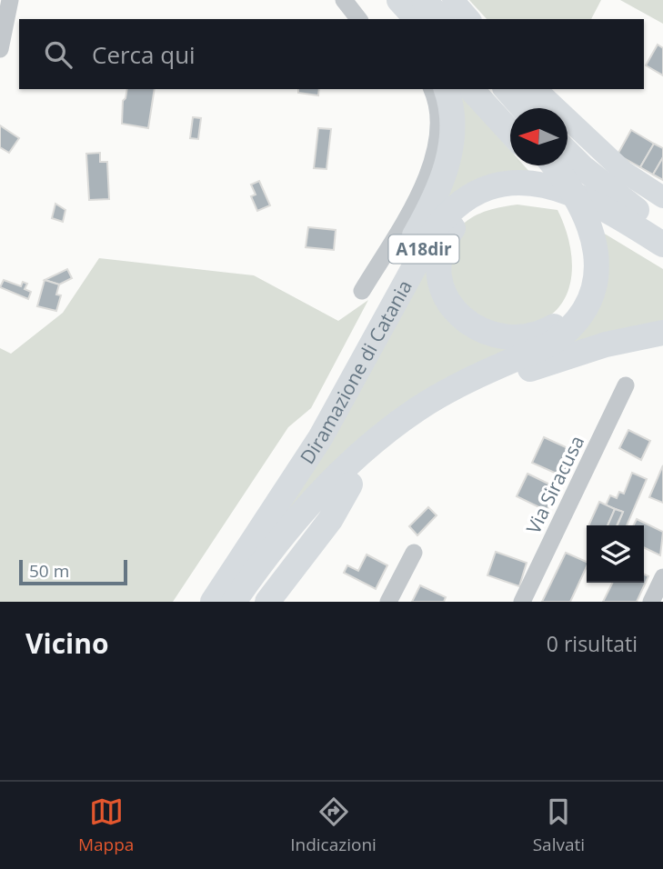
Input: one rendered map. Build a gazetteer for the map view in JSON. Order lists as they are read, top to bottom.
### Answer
{
  "streets": {
    "highway": ["A18dir", "Diramazione di Catania"],
    "street": ["Via Siracusa"]
  },
  "scale_bar": "50 m",
  "north": "left",
  "page": {
    "search": "Cerca qui",
    "scale": "50 m",
    "heading": ["Vicino", "0 risultati"],
    "nav": ["Mappa", "Indicazioni", "Salvati"]
  }
}
